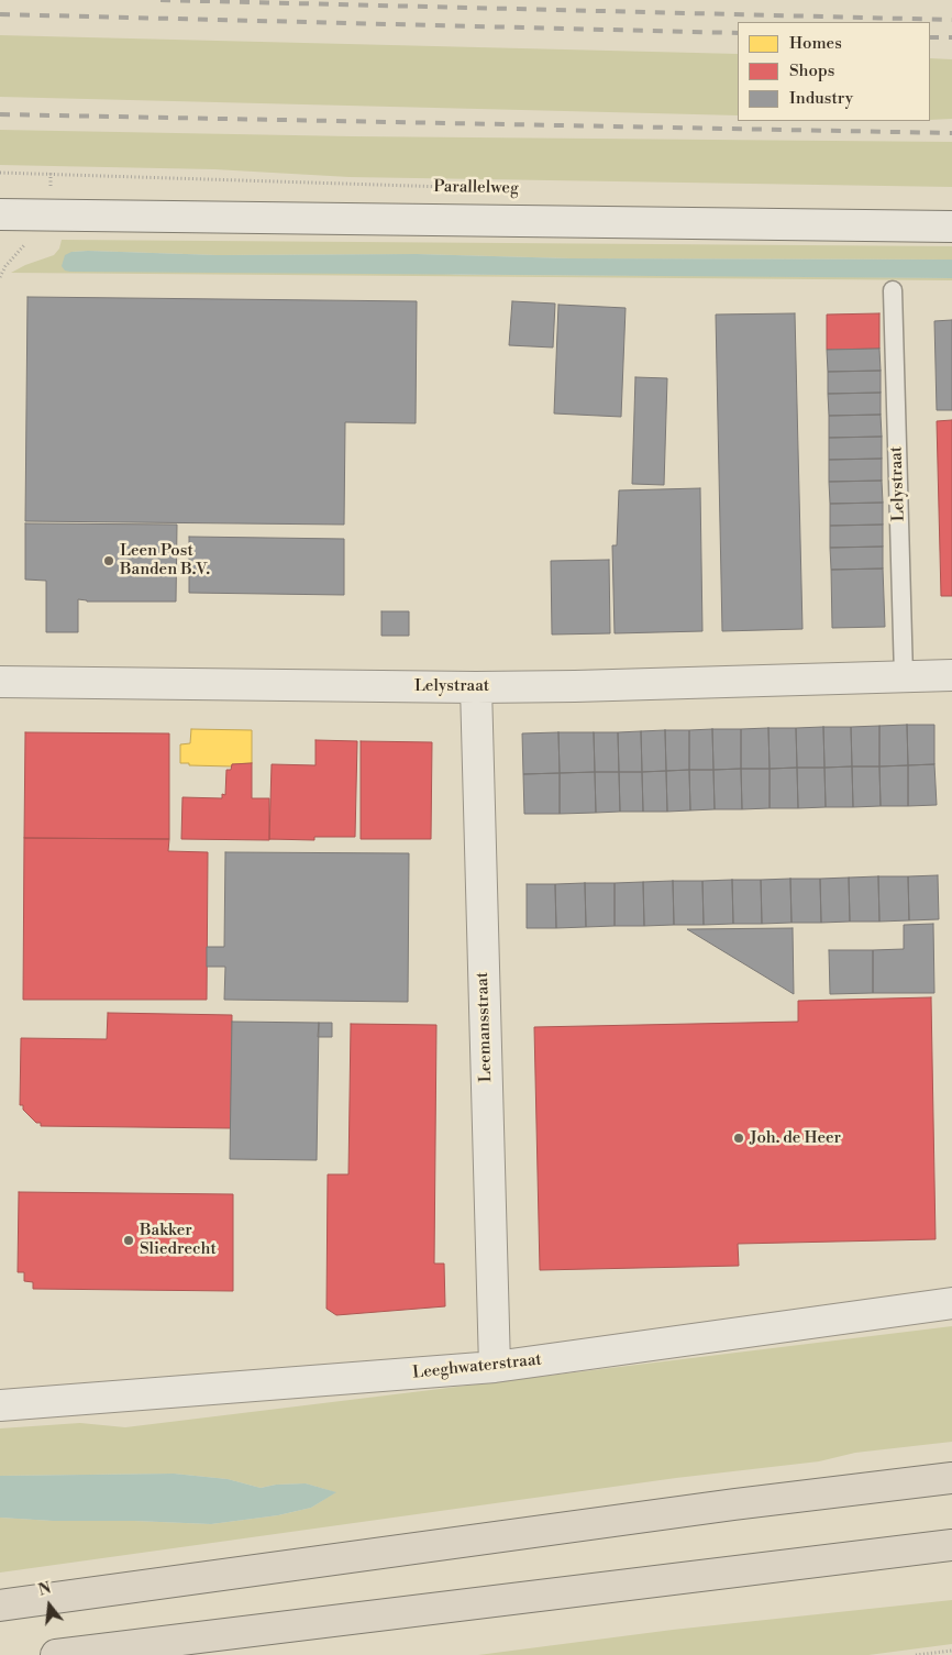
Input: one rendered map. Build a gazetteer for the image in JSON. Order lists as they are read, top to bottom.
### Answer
{
  "streets": {
    "street": [
      "Parallelweg",
      "Lelystraat",
      "Leemansstraat",
      "Leeghwaterstraat"
    ]
  },
  "crossings": [
    ["Lelystraat", "Leemansstraat"],
    ["Leemansstraat", "Leeghwaterstraat"]
  ],
  "places": ["Leen Post Banden B.V.", "Joh. de Heer", "Bakker Sliedrecht"],
  "legend": ["Homes", "Shops", "Industry"],
  "north": "top"
}
